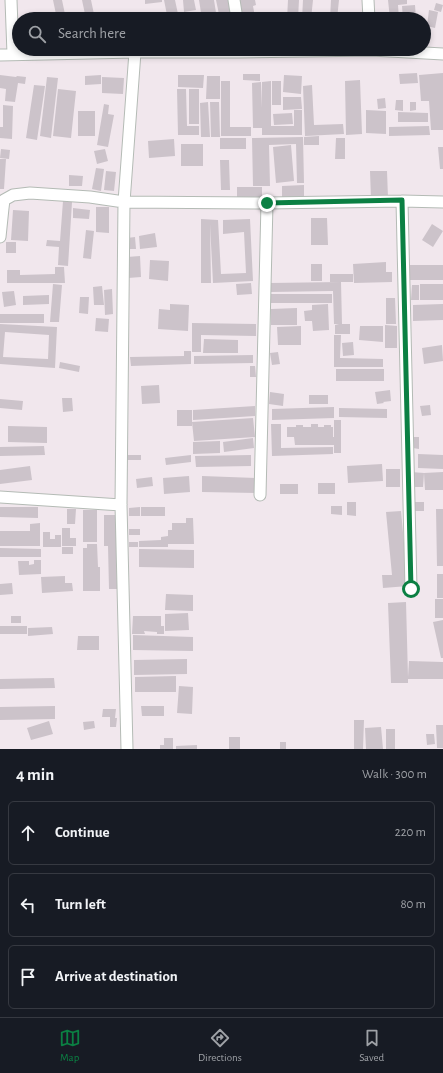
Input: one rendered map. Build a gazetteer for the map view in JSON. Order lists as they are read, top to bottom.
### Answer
{
  "page": {
    "search": "Search here",
    "heading": ["4 min", "Walk · 300 m"],
    "list": [
      ["Continue", "220 m"],
      ["Turn left", "80 m"],
      "Arrive at destination"
    ],
    "nav": ["Map", "Directions", "Saved"]
  }
}
